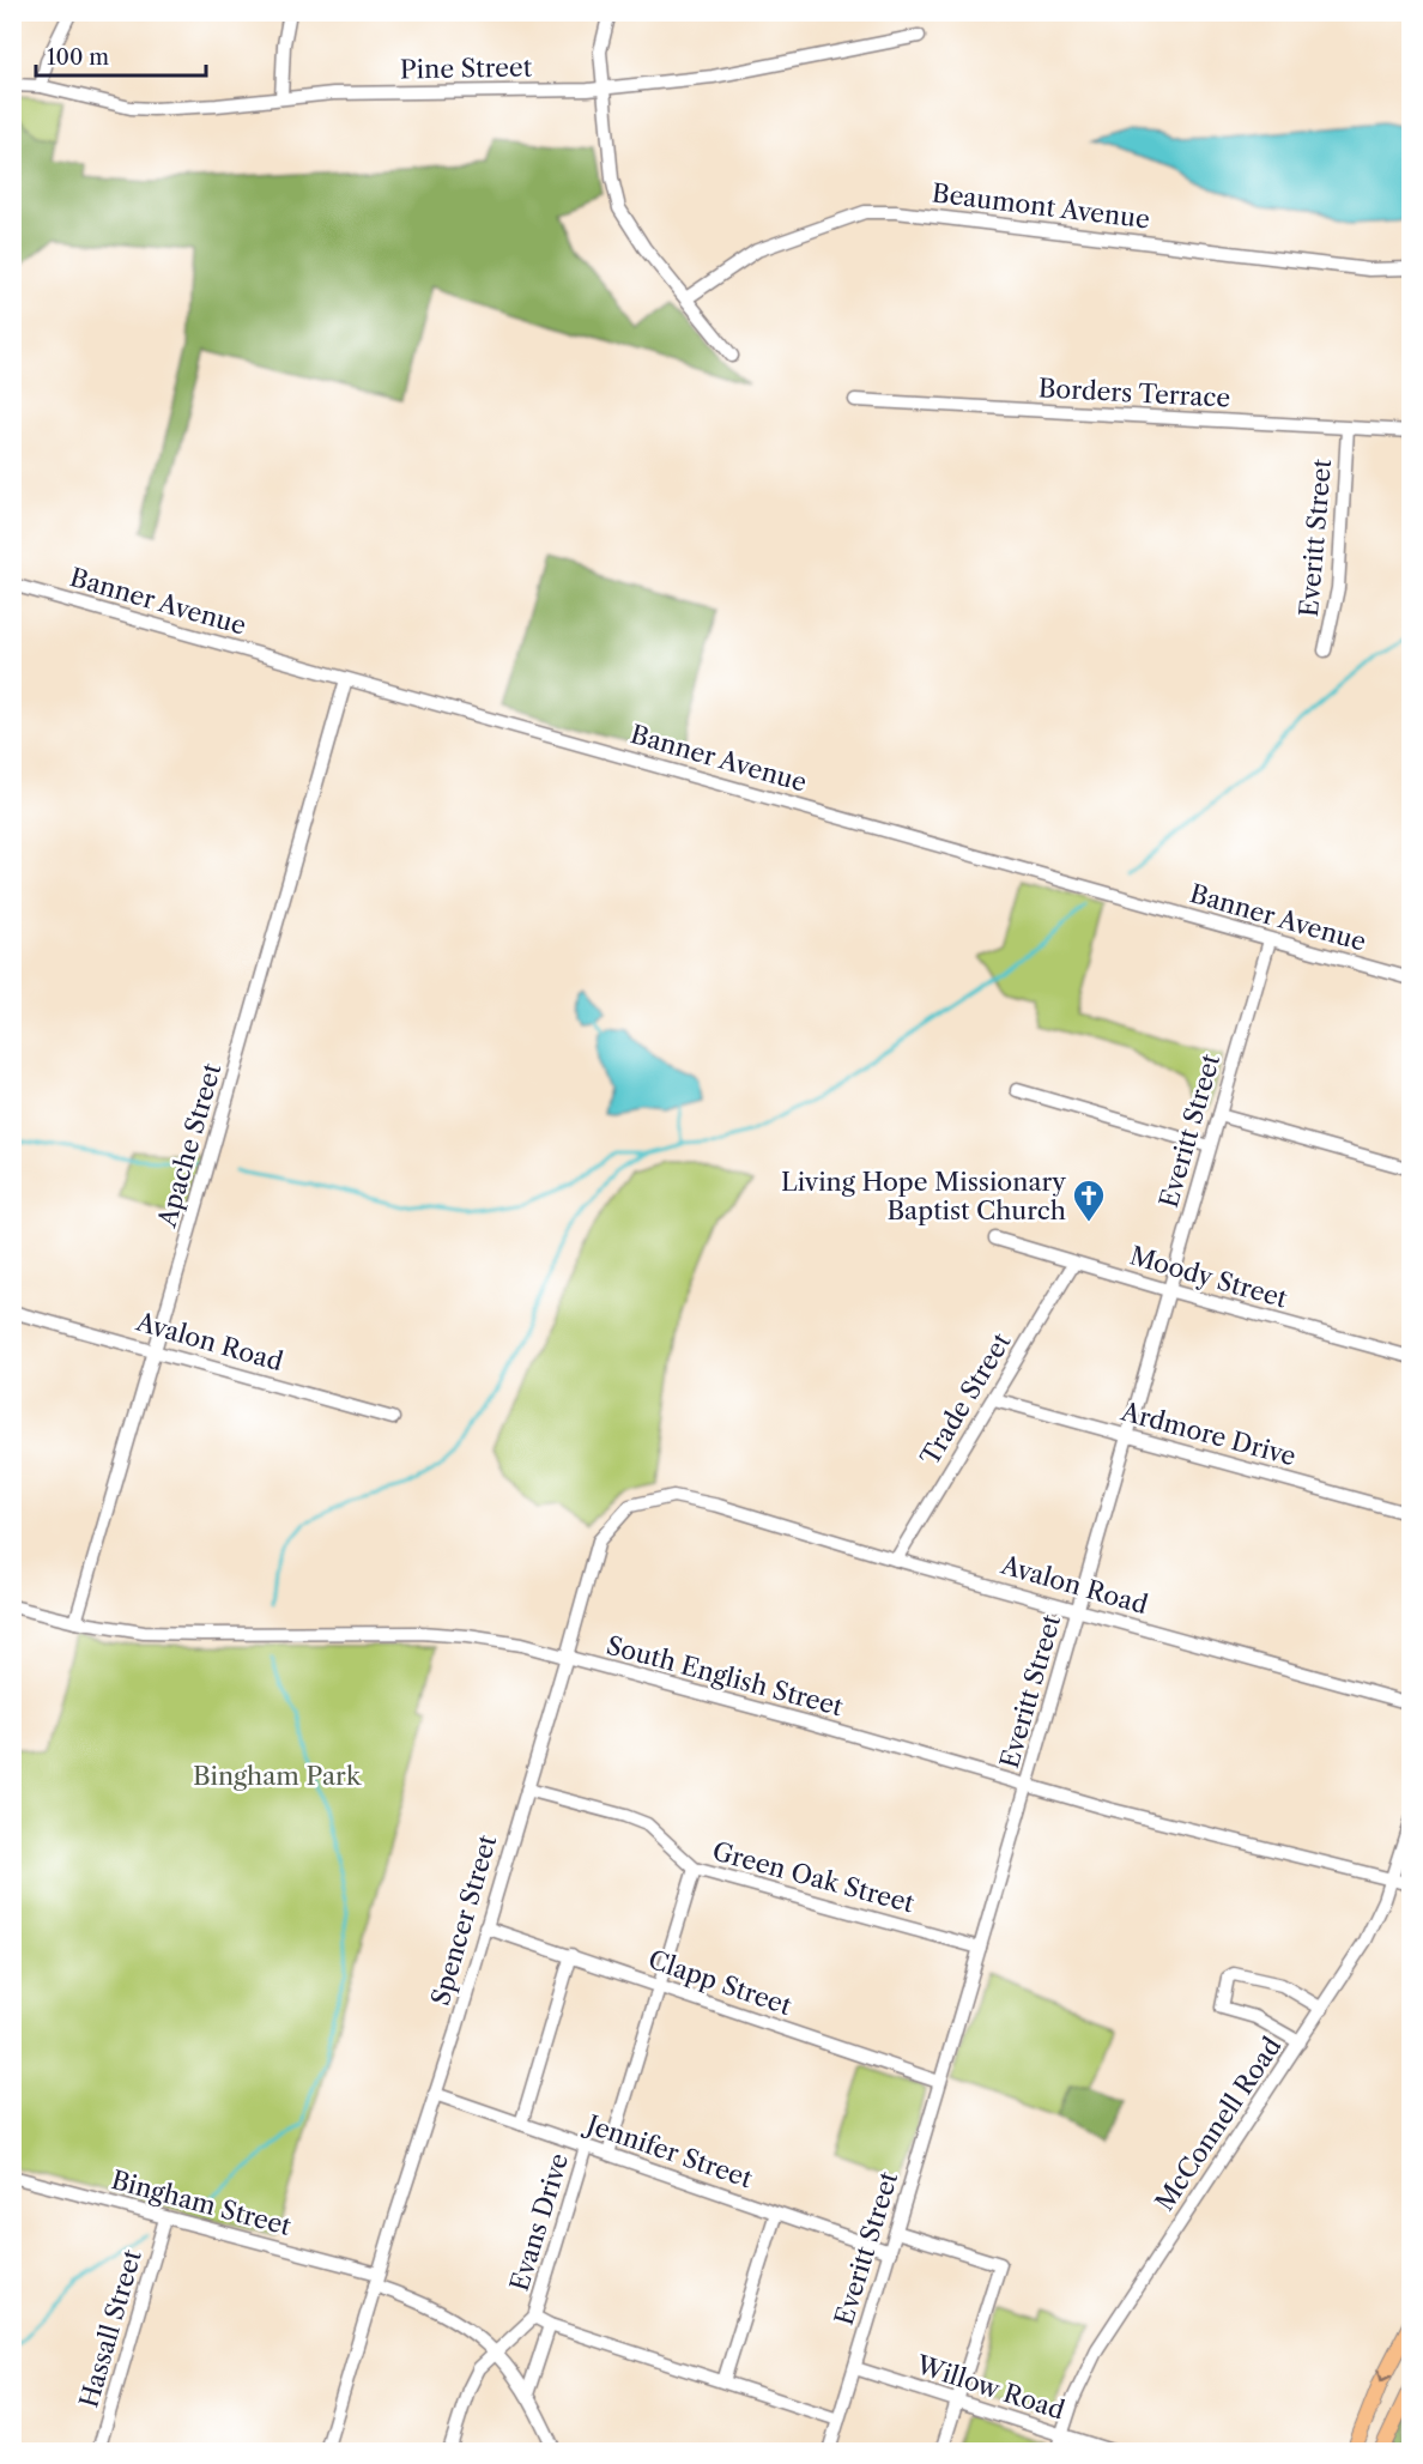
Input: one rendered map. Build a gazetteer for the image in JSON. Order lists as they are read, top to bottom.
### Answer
{
  "streets": {
    "street": [
      "Pine Street",
      "Beaumont Avenue",
      "Borders Terrace",
      "Everitt Street",
      "Banner Avenue",
      "Apache Street",
      "Moody Street",
      "Avalon Road",
      "Trade Street",
      "Ardmore Drive",
      "South English Street",
      "Green Oak Street",
      "Spencer Street",
      "Clapp Street",
      "McConnell Road",
      "Jennifer Street",
      "Bingham Street",
      "Evans Drive",
      "Hassall Street",
      "Willow Road"
    ]
  },
  "crossings": [
    ["Borders Terrace", "Everitt Street"],
    ["Everitt Street", "Banner Avenue"],
    ["Everitt Street", "Moody Street"],
    ["Everitt Street", "Avalon Road"],
    ["Everitt Street", "Ardmore Drive"],
    ["Everitt Street", "South English Street"],
    ["Everitt Street", "Green Oak Street"],
    ["Everitt Street", "Clapp Street"],
    ["Everitt Street", "Jennifer Street"],
    ["Everitt Street", "Willow Road"],
    ["Banner Avenue", "Apache Street"],
    ["Apache Street", "Avalon Road"],
    ["Apache Street", "South English Street"],
    ["Moody Street", "Trade Street"],
    ["Avalon Road", "Trade Street"],
    ["Avalon Road", "Spencer Street"],
    ["Trade Street", "Ardmore Drive"],
    ["South English Street", "Spencer Street"],
    ["South English Street", "McConnell Road"],
    ["Green Oak Street", "Spencer Street"],
    ["Spencer Street", "Clapp Street"],
    ["Spencer Street", "Jennifer Street"],
    ["Spencer Street", "Bingham Street"],
    ["McConnell Road", "Willow Road"],
    ["Jennifer Street", "Evans Drive"],
    ["Bingham Street", "Evans Drive"],
    ["Bingham Street", "Hassall Street"]
  ],
  "parks": ["Bingham Park"],
  "places": {
    "church": ["Living Hope Missionary Baptist Church"]
  },
  "scale_bar": "100 m"
}
